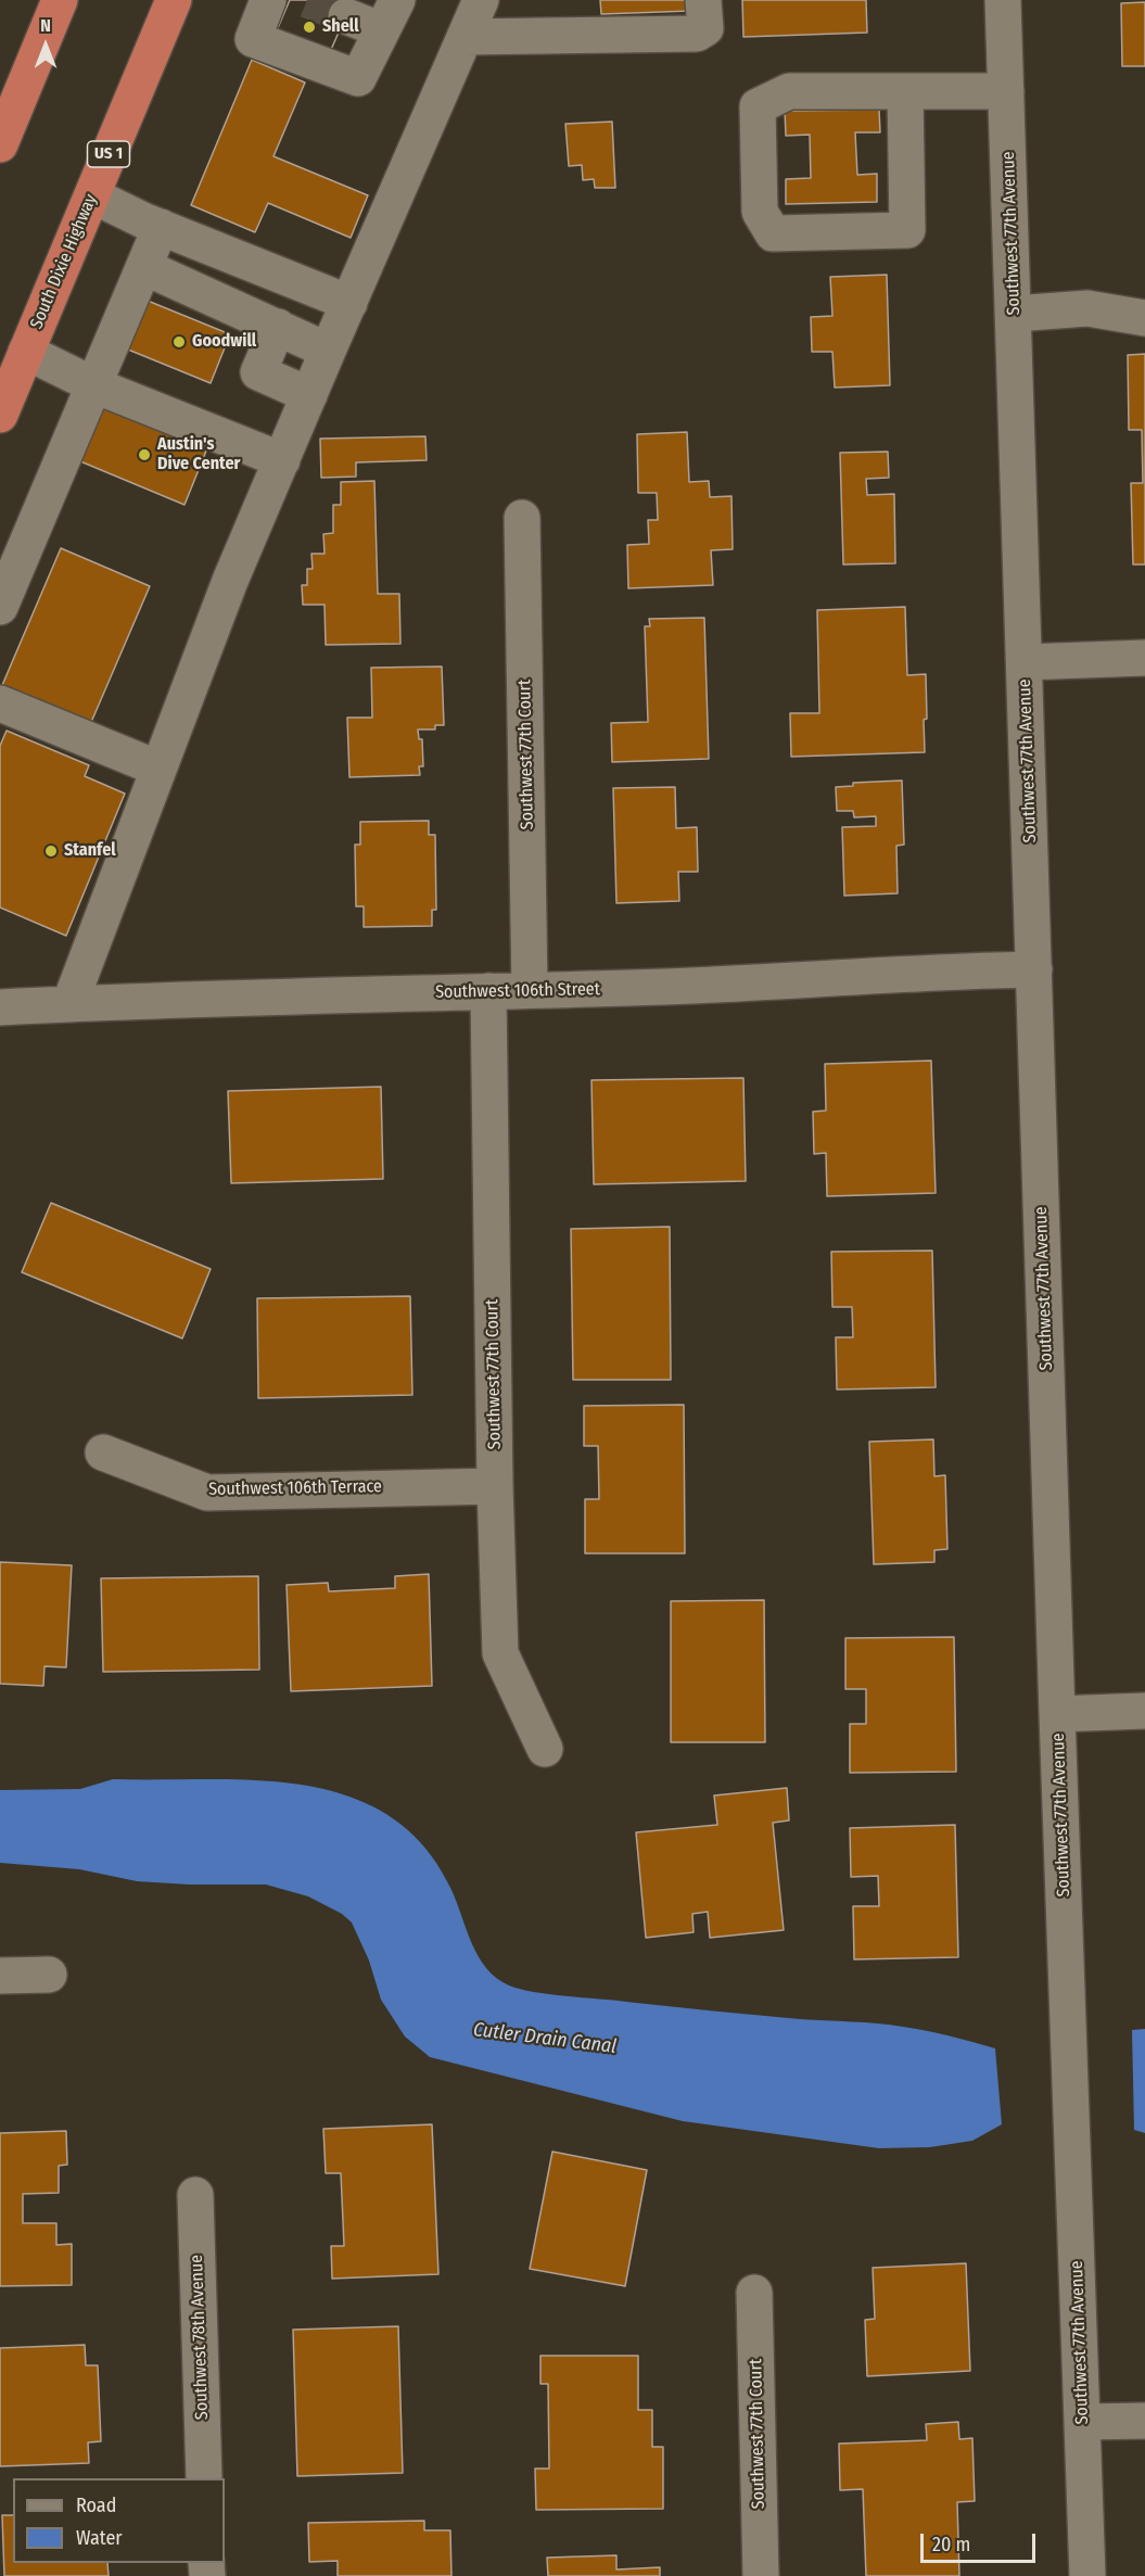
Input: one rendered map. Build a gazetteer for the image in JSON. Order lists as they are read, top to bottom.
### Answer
{
  "streets": {
    "highway": ["US 1", "South Dixie Highway"],
    "street": [
      "Southwest 77th Avenue",
      "Southwest 77th Court",
      "Southwest 106th Street",
      "Southwest 106th Terrace",
      "Southwest 78th Avenue"
    ]
  },
  "crossings": [
    ["Southwest 77th Avenue", "Southwest 106th Street"],
    ["Southwest 77th Court", "Southwest 106th Street"],
    ["Southwest 77th Court", "Southwest 106th Terrace"]
  ],
  "water": ["Cutler Drain Canal"],
  "places": [
    "Shell",
    "Goodwill",
    "Austin's Dive Center",
    "Stanfel"
  ],
  "legend": ["Road", "Water"],
  "scale_bar": "20 m",
  "north": "top"
}
